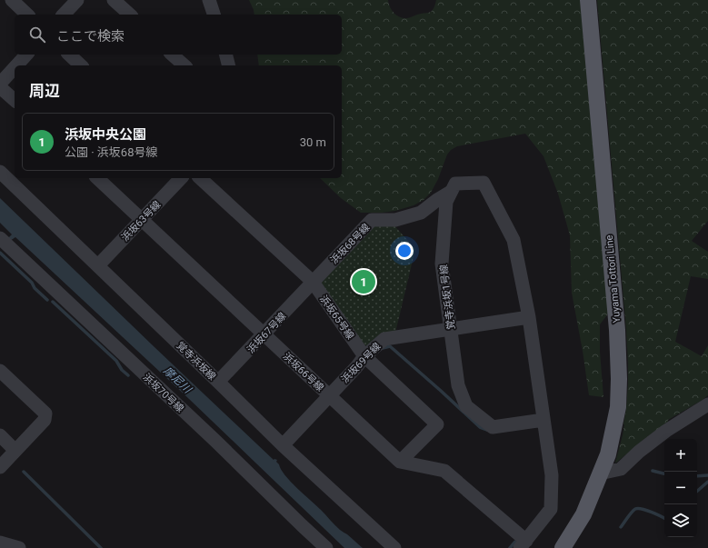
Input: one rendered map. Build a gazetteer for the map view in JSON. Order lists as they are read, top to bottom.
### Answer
{
  "streets": {
    "main road": ["Yuyama Tottori Line"],
    "street": [
      "浜坂63号線",
      "浜坂68号線",
      "覚寺浜坂1号線",
      "浜坂65号線",
      "浜坂67号線",
      "覚寺浜坂線",
      "浜坂69号線",
      "浜坂66号線",
      "浜坂70号線"
    ]
  },
  "crossings": [
    ["浜坂63号線", "覚寺浜坂線"],
    ["浜坂63号線", "浜坂66号線"],
    ["浜坂68号線", "覚寺浜坂1号線"],
    ["浜坂68号線", "浜坂65号線"],
    ["浜坂68号線", "浜坂67号線"],
    ["覚寺浜坂1号線", "浜坂69号線"],
    ["浜坂65号線", "浜坂67号線"],
    ["浜坂65号線", "浜坂69号線"],
    ["浜坂65号線", "浜坂66号線"],
    ["浜坂67号線", "覚寺浜坂線"],
    ["浜坂67号線", "浜坂66号線"],
    ["覚寺浜坂線", "浜坂69号線"],
    ["浜坂69号線", "浜坂66号線"]
  ],
  "water": ["摩尼川"],
  "page": {
    "search": "ここで検索",
    "heading": "周辺",
    "list": [
      {
        "mark": "1",
        "name": "浜坂中央公園",
        "note": "公園 · 浜坂68号線",
        "value": "30 m"
      }
    ],
    "pins": "1",
    "map_buttons": ["+", "−"]
  }
}
